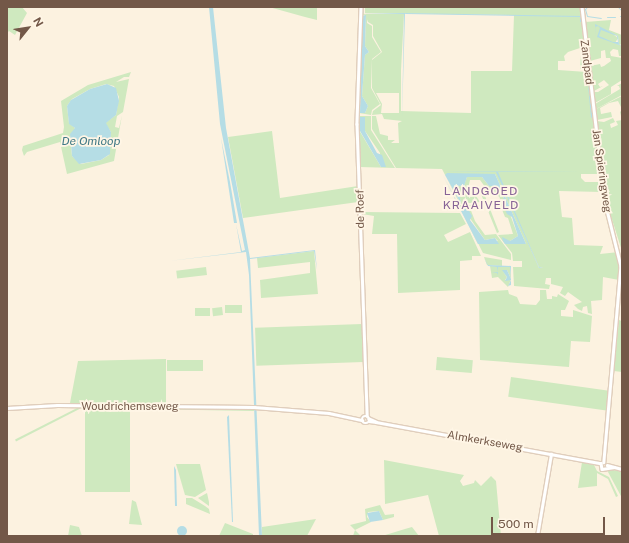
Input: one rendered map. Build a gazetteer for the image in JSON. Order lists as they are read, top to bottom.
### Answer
{
  "streets": {
    "street": [
      "Zandpad",
      "Jan Spieringweg",
      "de Roef",
      "Woudrichemseweg",
      "Almkerkseweg"
    ]
  },
  "crossings": [
    ["Zandpad", "Jan Spieringweg"],
    ["Jan Spieringweg", "Almkerkseweg"],
    ["de Roef", "Woudrichemseweg"],
    ["de Roef", "Almkerkseweg"],
    ["Woudrichemseweg", "Almkerkseweg"]
  ],
  "districts": ["LANDGOED KRAAIVELD"],
  "water": ["De Omloop"],
  "scale_bar": "500 m",
  "north": "top right"
}
